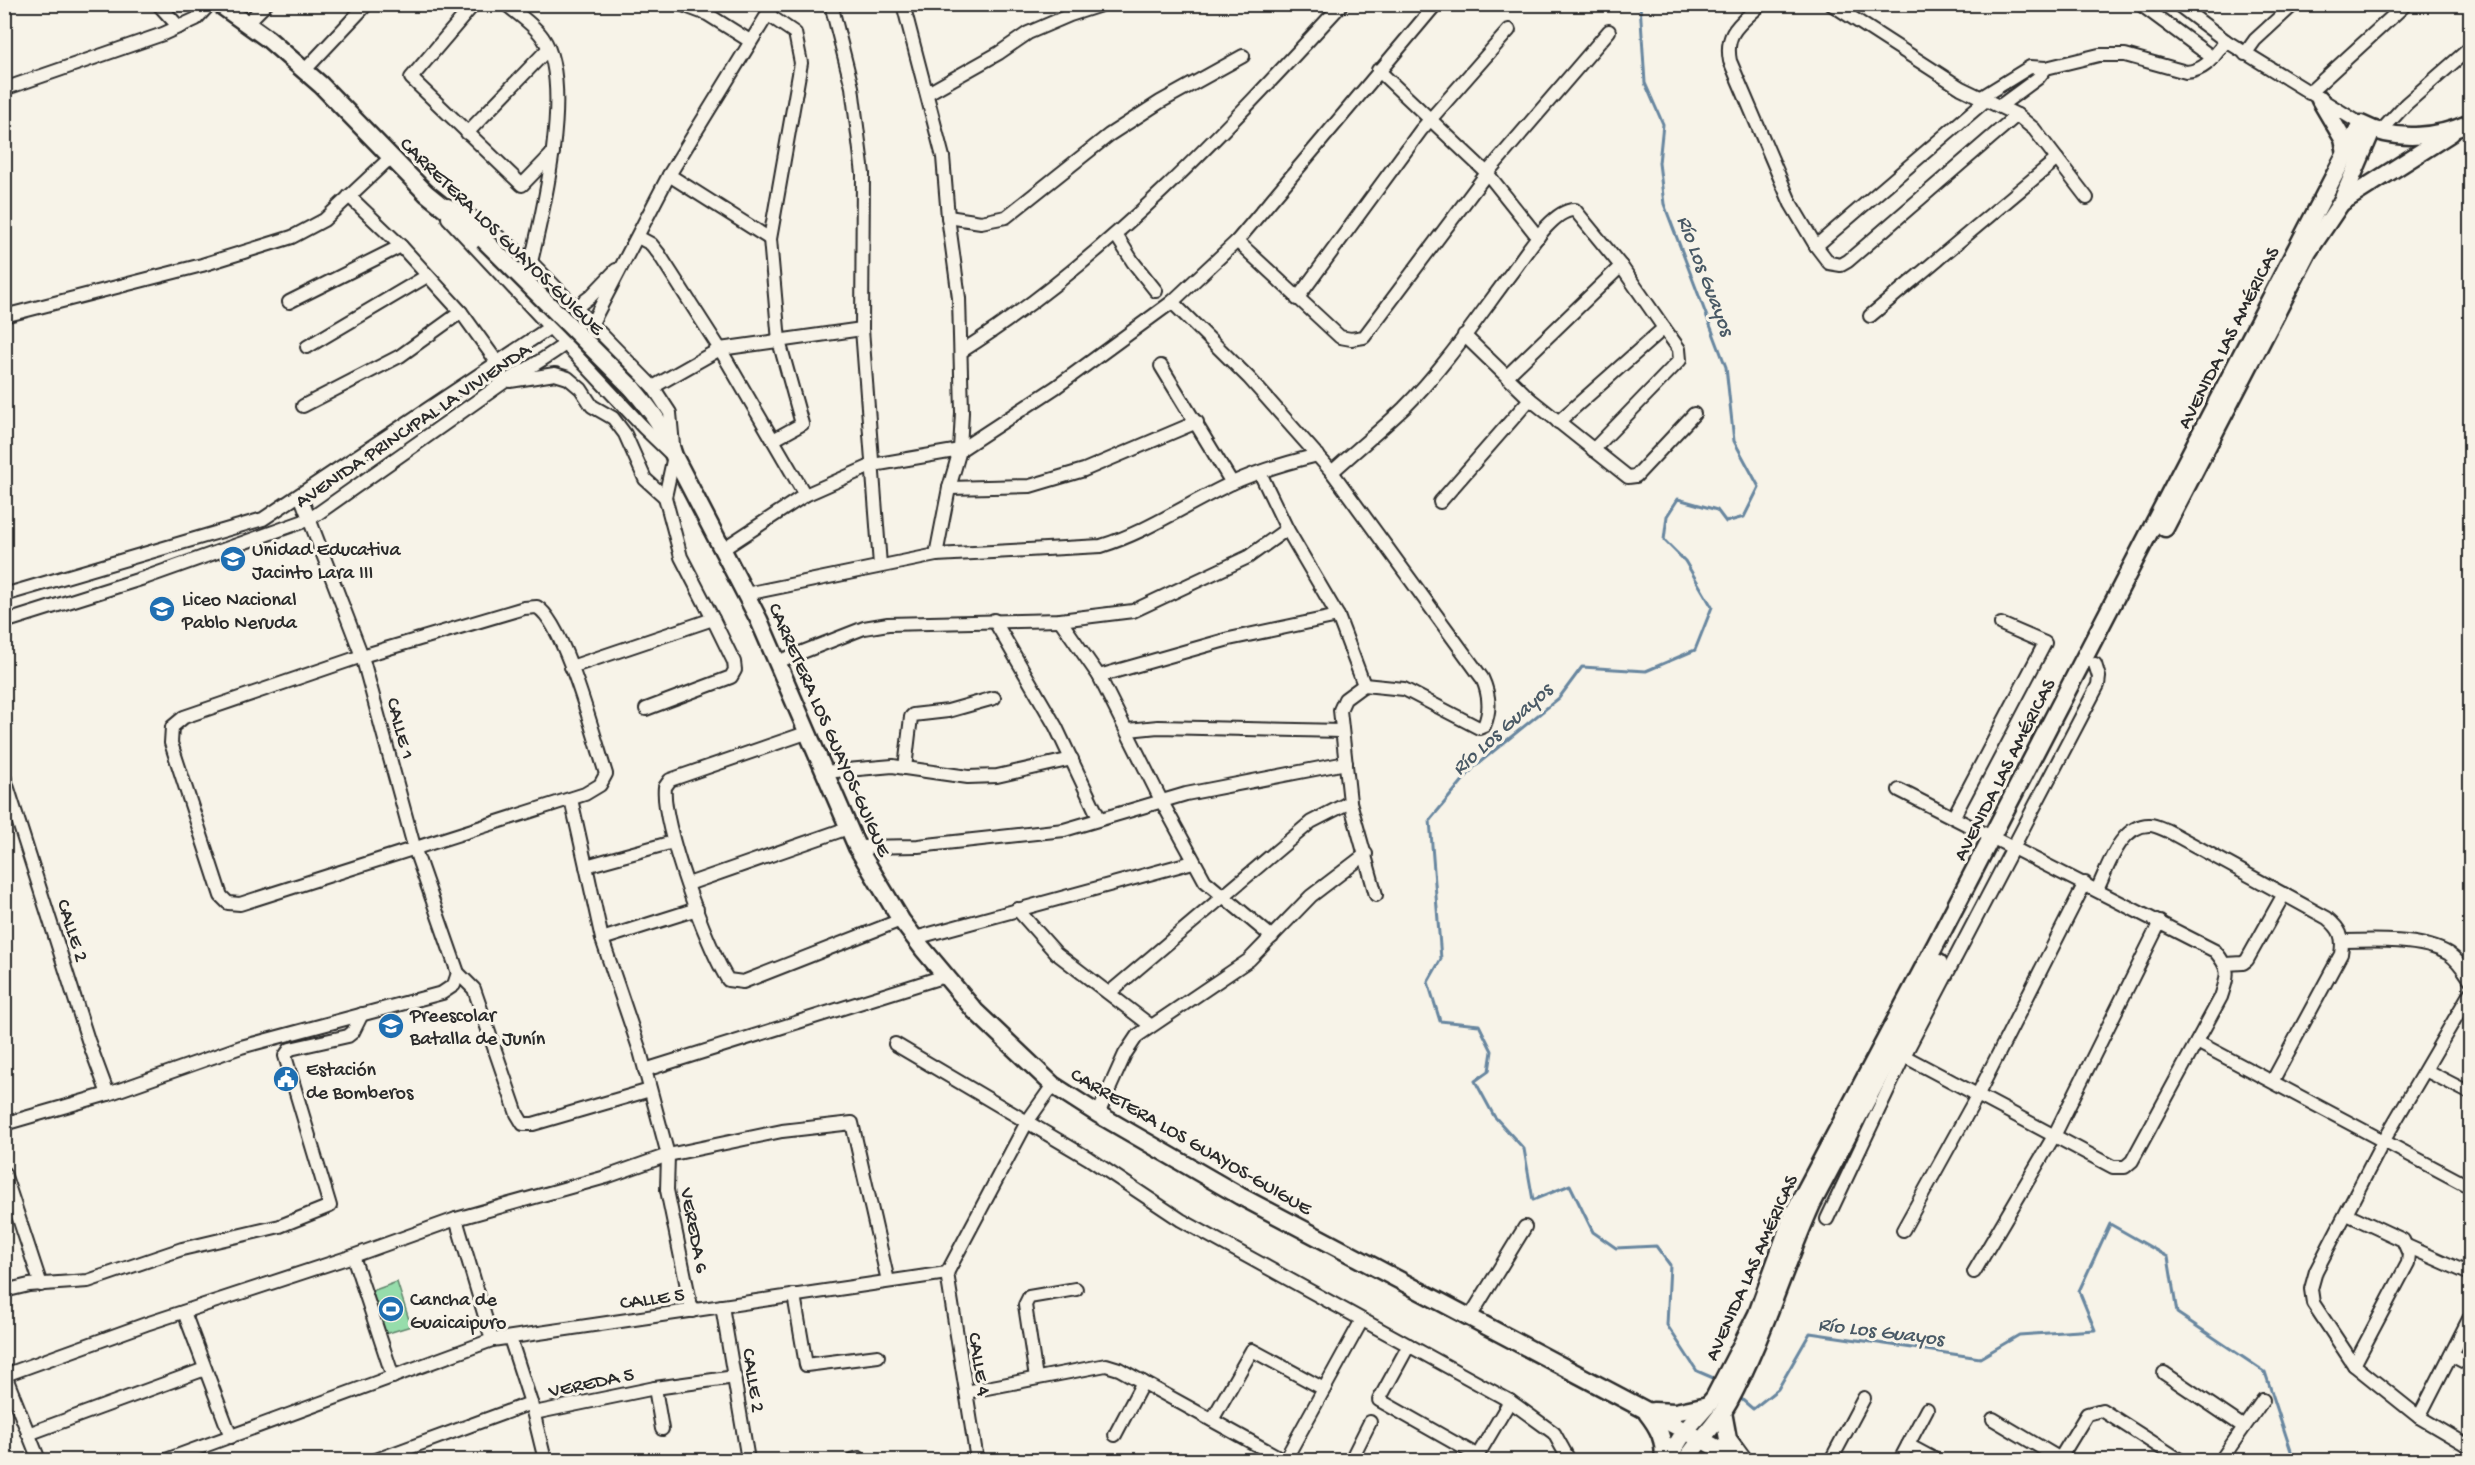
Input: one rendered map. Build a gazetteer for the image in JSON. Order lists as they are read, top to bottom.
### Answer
{
  "streets": {
    "street": [
      "CARRETERA LOS GUAYOS-GUIGUE",
      "AVENIDA LAS AMÉRICAS",
      "AVENIDA PRINCIPAL LA VIVIENDA",
      "CALLE 1",
      "CALLE 2",
      "VEREDA 6",
      "CALLE 5",
      "CALLE 4",
      "VEREDA 5"
    ]
  },
  "crossings": [
    ["CARRETERA LOS GUAYOS-GUIGUE", "AVENIDA LAS AMÉRICAS"],
    ["AVENIDA PRINCIPAL LA VIVIENDA", "CALLE 1"],
    ["CALLE 1", "VEREDA 6"],
    ["CALLE 2", "CALLE 5"],
    ["CALLE 2", "VEREDA 5"],
    ["VEREDA 6", "CALLE 5"],
    ["CALLE 5", "CALLE 4"]
  ],
  "water": ["Río Los Guayos"],
  "places": {
    "school or university": ["Unidad Educativa Jacinto Lara III", "Liceo Nacional Pablo Neruda", "Preescolar Batalla de Junín"],
    "public building": ["Estación de Bomberos"],
    "sports": ["Cancha de Guaicaipuro"]
  }
}
